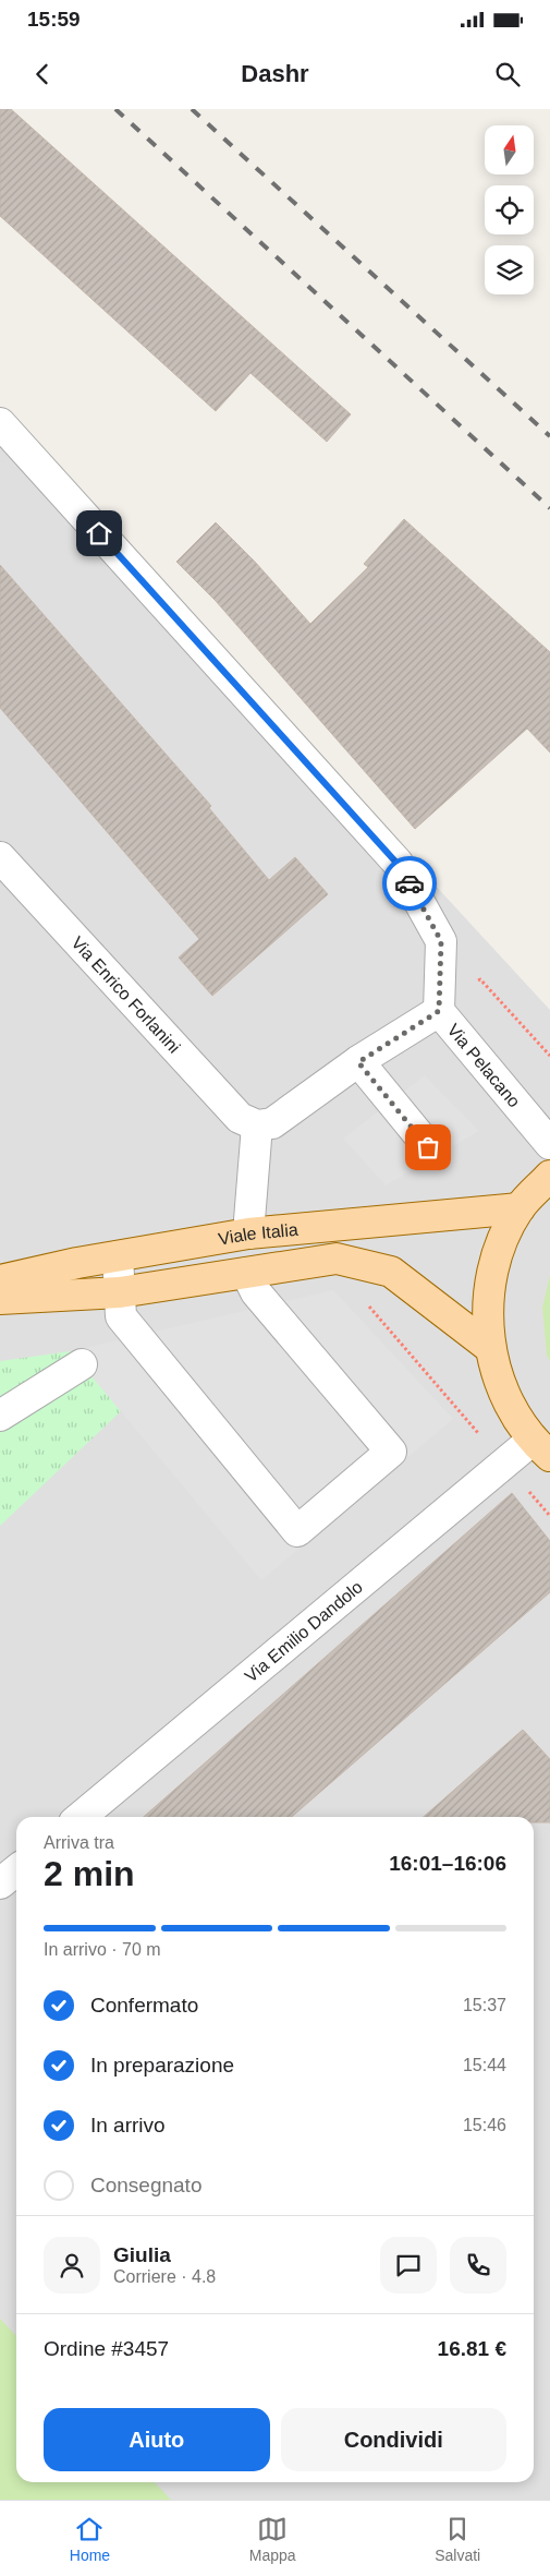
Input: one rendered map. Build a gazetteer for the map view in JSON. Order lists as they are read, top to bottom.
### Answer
{
  "streets": {
    "main road": ["Viale Italia"],
    "street": ["Via Enrico Forlanini", "Via Pelacano", "Via Emilio Dandolo"]
  },
  "north": "top",
  "page": {
    "status": "15:59",
    "header": "Dashr",
    "heading": ["2 min", "Arriva tra", "16:01–16:06"],
    "panel": [
      "Giulia",
      "Corriere · 4.8",
      "Ordine #3457",
      "16.81 €"
    ],
    "bar": "In arrivo · 70 m",
    "list": [
      ["Confermato", "15:37"],
      ["In preparazione", "15:44"],
      ["In arrivo", "15:46"],
      "Consegnato"
    ],
    "buttons": ["Aiuto", "Condividi"],
    "tabs": ["Home", "Mappa", "Salvati"]
  }
}
